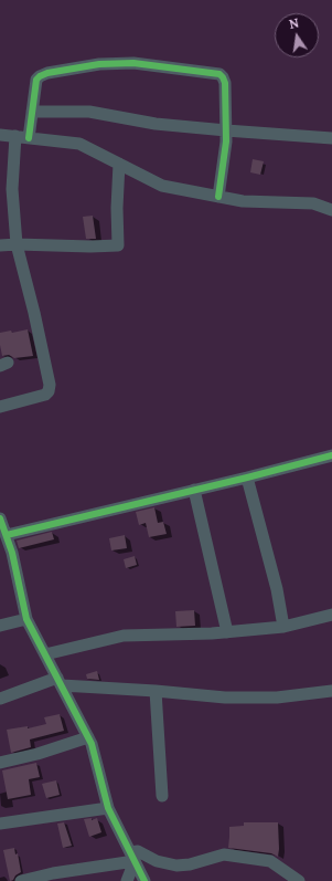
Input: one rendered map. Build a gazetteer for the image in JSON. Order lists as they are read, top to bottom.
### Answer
{
  "north": "top"
}
